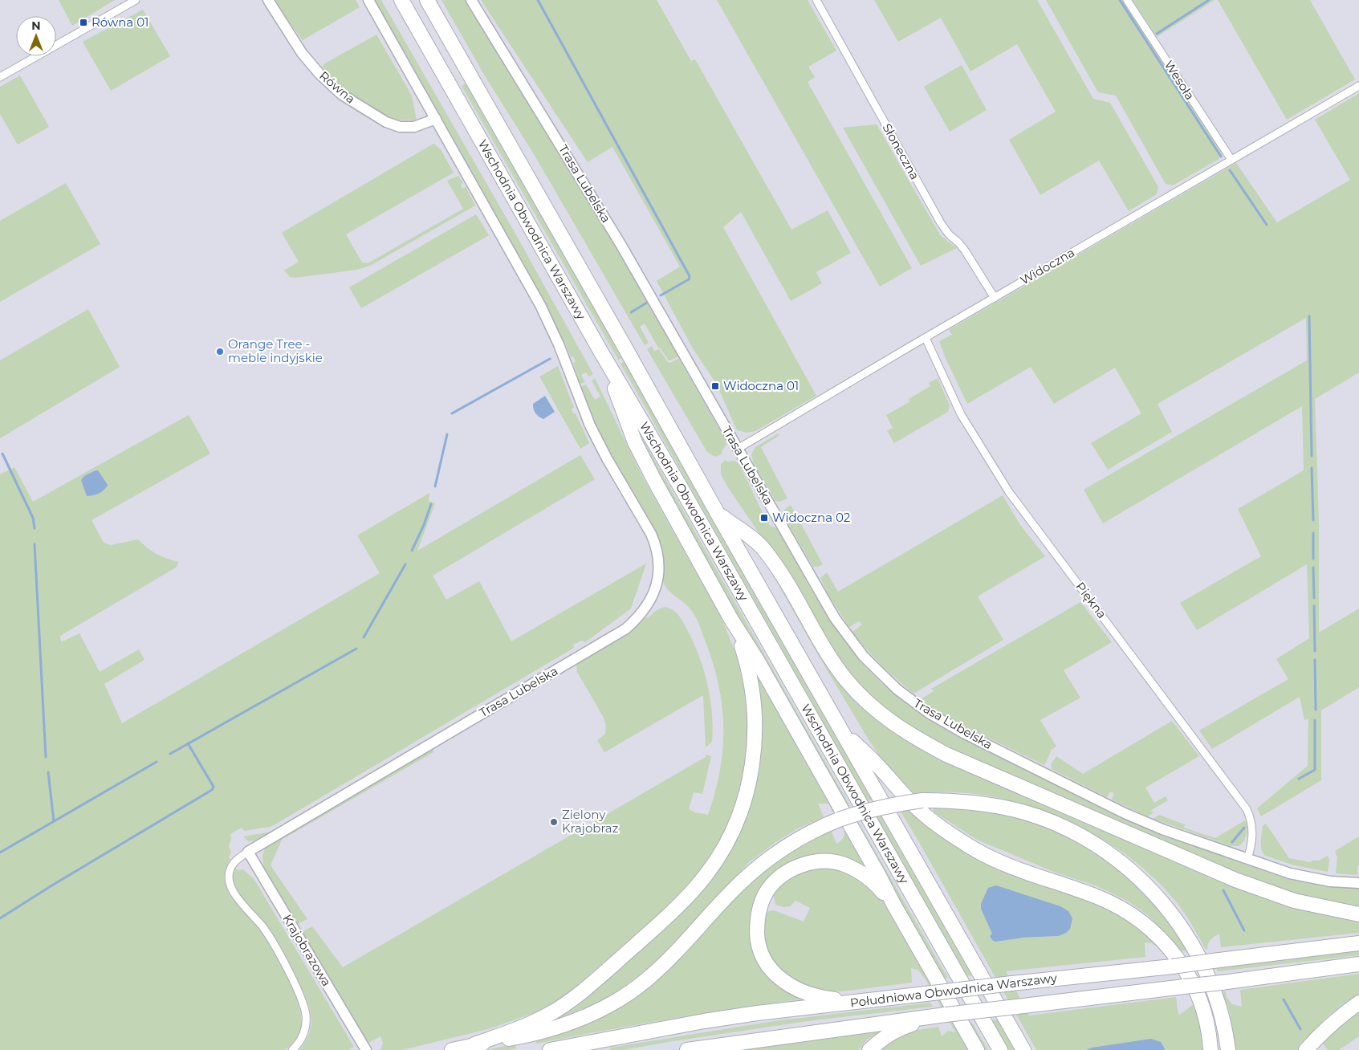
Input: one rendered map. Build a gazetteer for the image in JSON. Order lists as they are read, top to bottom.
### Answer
{
  "streets": {
    "highway": ["Wschodnia Obwodnica Warszawy", "Południowa Obwodnica Warszawy"],
    "street": [
      "Wesoła",
      "Równa",
      "Słoneczna",
      "Trasa Lubelska",
      "Widoczna",
      "Piękna",
      "Krajobrazowa"
    ]
  },
  "crossings": [
    ["Wesoła", "Widoczna"],
    ["Równa", "Trasa Lubelska"],
    ["Słoneczna", "Widoczna"],
    ["Trasa Lubelska", "Widoczna"],
    ["Trasa Lubelska", "Piękna"],
    ["Trasa Lubelska", "Krajobrazowa"],
    ["Widoczna", "Piękna"]
  ],
  "places": {
    "transit": ["Równa 01", "Widoczna 01", "Widoczna 02"],
    "other": ["Orange Tree - meble indyjskie", "Zielony Krajobraz"]
  },
  "north": "top"
}
